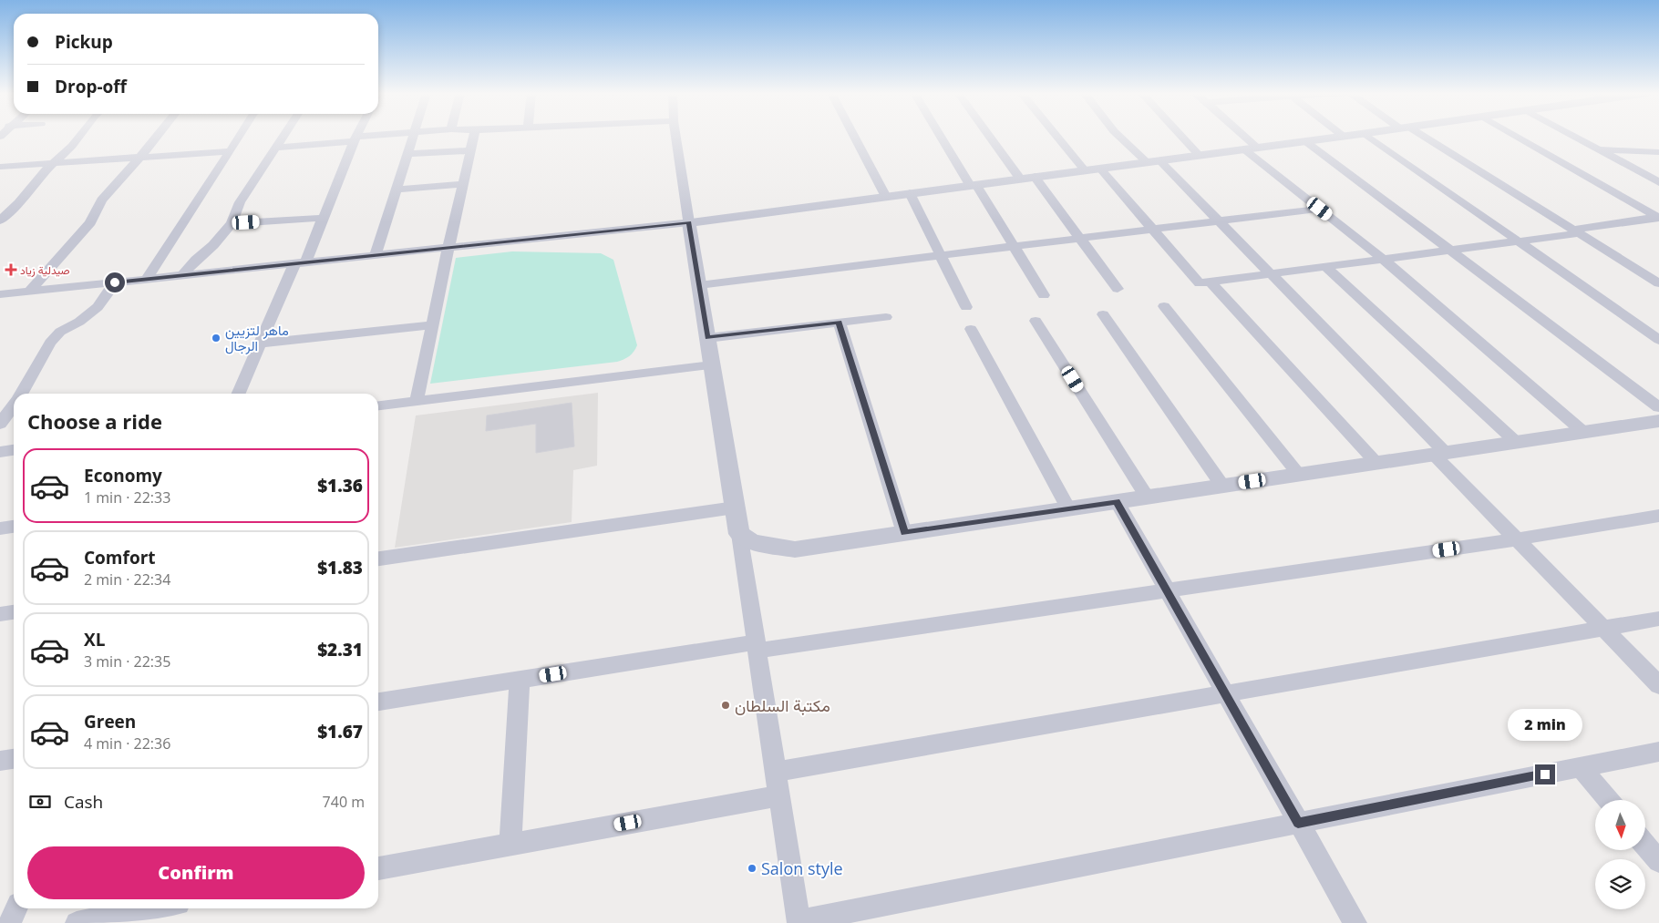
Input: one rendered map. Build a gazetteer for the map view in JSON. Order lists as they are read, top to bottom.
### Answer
{
  "places": {
    "health": ["صيدلية زياد"],
    "other": ["ماهر لتزيين الرجال", "مكتبة السلطان", "Salon style"]
  },
  "north": "bottom",
  "page": {
    "banner": ["Pickup", "Drop-off"],
    "heading": "Choose a ride",
    "list": [
      {
        "name": "Economy",
        "note": "1 min · 22:33",
        "value": "$1.36"
      },
      {
        "name": "Comfort",
        "note": "2 min · 22:34",
        "value": "$1.83"
      },
      {
        "name": "XL",
        "note": "3 min · 22:35",
        "value": "$2.31"
      },
      {
        "name": "Green",
        "note": "4 min · 22:36",
        "value": "$1.67"
      }
    ],
    "bubble": "2 min",
    "pay": ["Cash", "740 m"],
    "buttons": "Confirm"
  }
}
